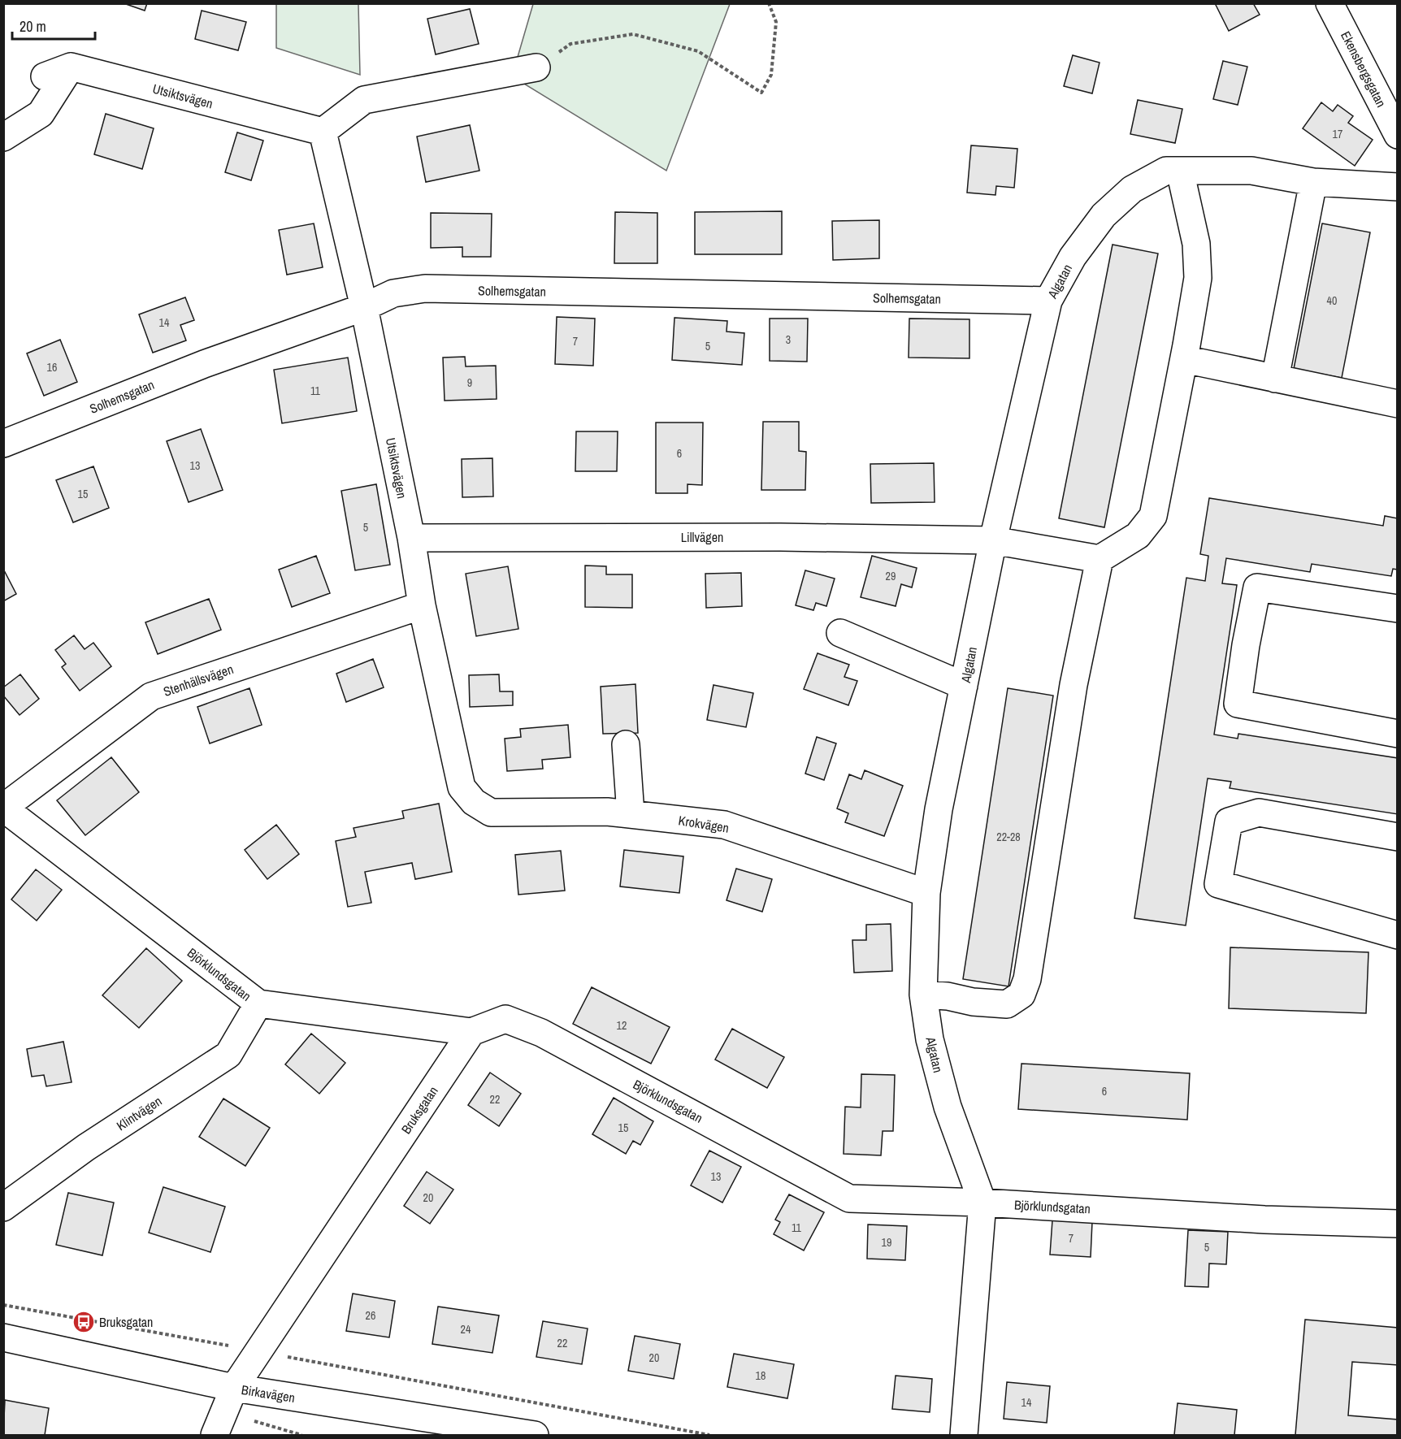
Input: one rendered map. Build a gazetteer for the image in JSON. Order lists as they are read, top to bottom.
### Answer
{
  "streets": {
    "street": [
      "Ekensbergsgatan",
      "Utsiktsvägen",
      "Algatan",
      "Solhemsgatan",
      "Lillvägen",
      "Stenhällsvägen",
      "Krokvägen",
      "Björklundsgatan",
      "Bruksgatan",
      "Klintvägen",
      "Birkavägen"
    ]
  },
  "crossings": [
    ["Utsiktsvägen", "Solhemsgatan"],
    ["Utsiktsvägen", "Lillvägen"],
    ["Utsiktsvägen", "Stenhällsvägen"],
    ["Utsiktsvägen", "Krokvägen"],
    ["Algatan", "Solhemsgatan"],
    ["Algatan", "Lillvägen"],
    ["Algatan", "Krokvägen"],
    ["Algatan", "Björklundsgatan"],
    ["Stenhällsvägen", "Björklundsgatan"],
    ["Björklundsgatan", "Bruksgatan"],
    ["Björklundsgatan", "Klintvägen"],
    ["Bruksgatan", "Birkavägen"]
  ],
  "places": {
    "bus stop": ["Bruksgatan"]
  },
  "house_numbers": [
    "17",
    "40",
    "14",
    "3",
    "7",
    "5",
    "16",
    "9",
    "11",
    "6",
    "13",
    "15",
    "5",
    "29",
    "22-28",
    "12",
    "6",
    "22",
    "15",
    "13",
    "20",
    "11",
    "7",
    "19",
    "5",
    "26",
    "24",
    "22",
    "20",
    "18",
    "14"
  ],
  "scale_bar": "20 m"
}
